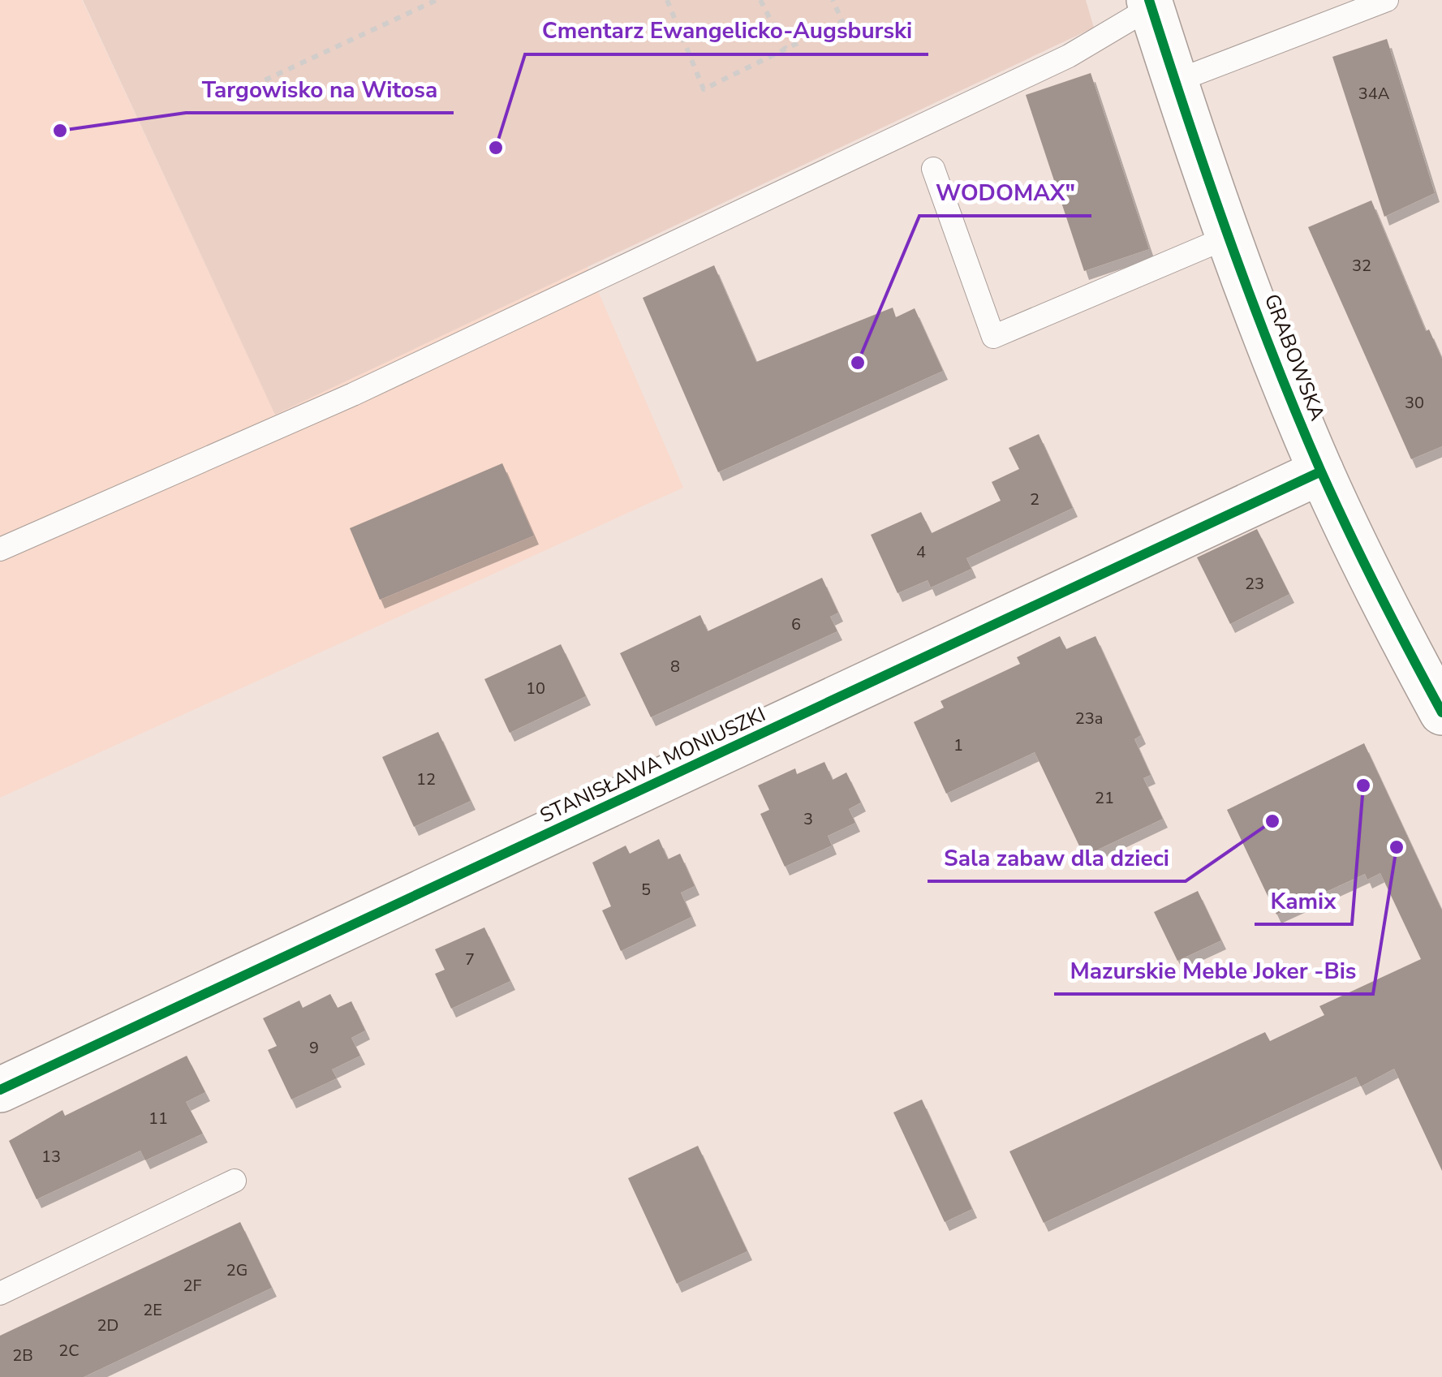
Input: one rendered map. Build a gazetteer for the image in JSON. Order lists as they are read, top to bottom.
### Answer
{
  "streets": {
    "street": ["GRABOWSKA", "STANISŁAWA MONIUSZKI"]
  },
  "crossings": [
    ["GRABOWSKA", "STANISŁAWA MONIUSZKI"]
  ],
  "places": [
    "Targowisko na Witosa",
    "Cmentarz Ewangelicko-Augsburski",
    "WODOMAX\"",
    "Kamix",
    "Sala zabaw dla dzieci",
    "Mazurskie Meble Joker -Bis"
  ],
  "house_numbers": [
    "34A",
    "32",
    "30",
    "2",
    "4",
    "23",
    "6",
    "8",
    "10",
    "23a",
    "1",
    "12",
    "21",
    "3",
    "5",
    "7",
    "9",
    "11",
    "13",
    "2G",
    "2F",
    "2E",
    "2D",
    "2C",
    "2B"
  ]
}
